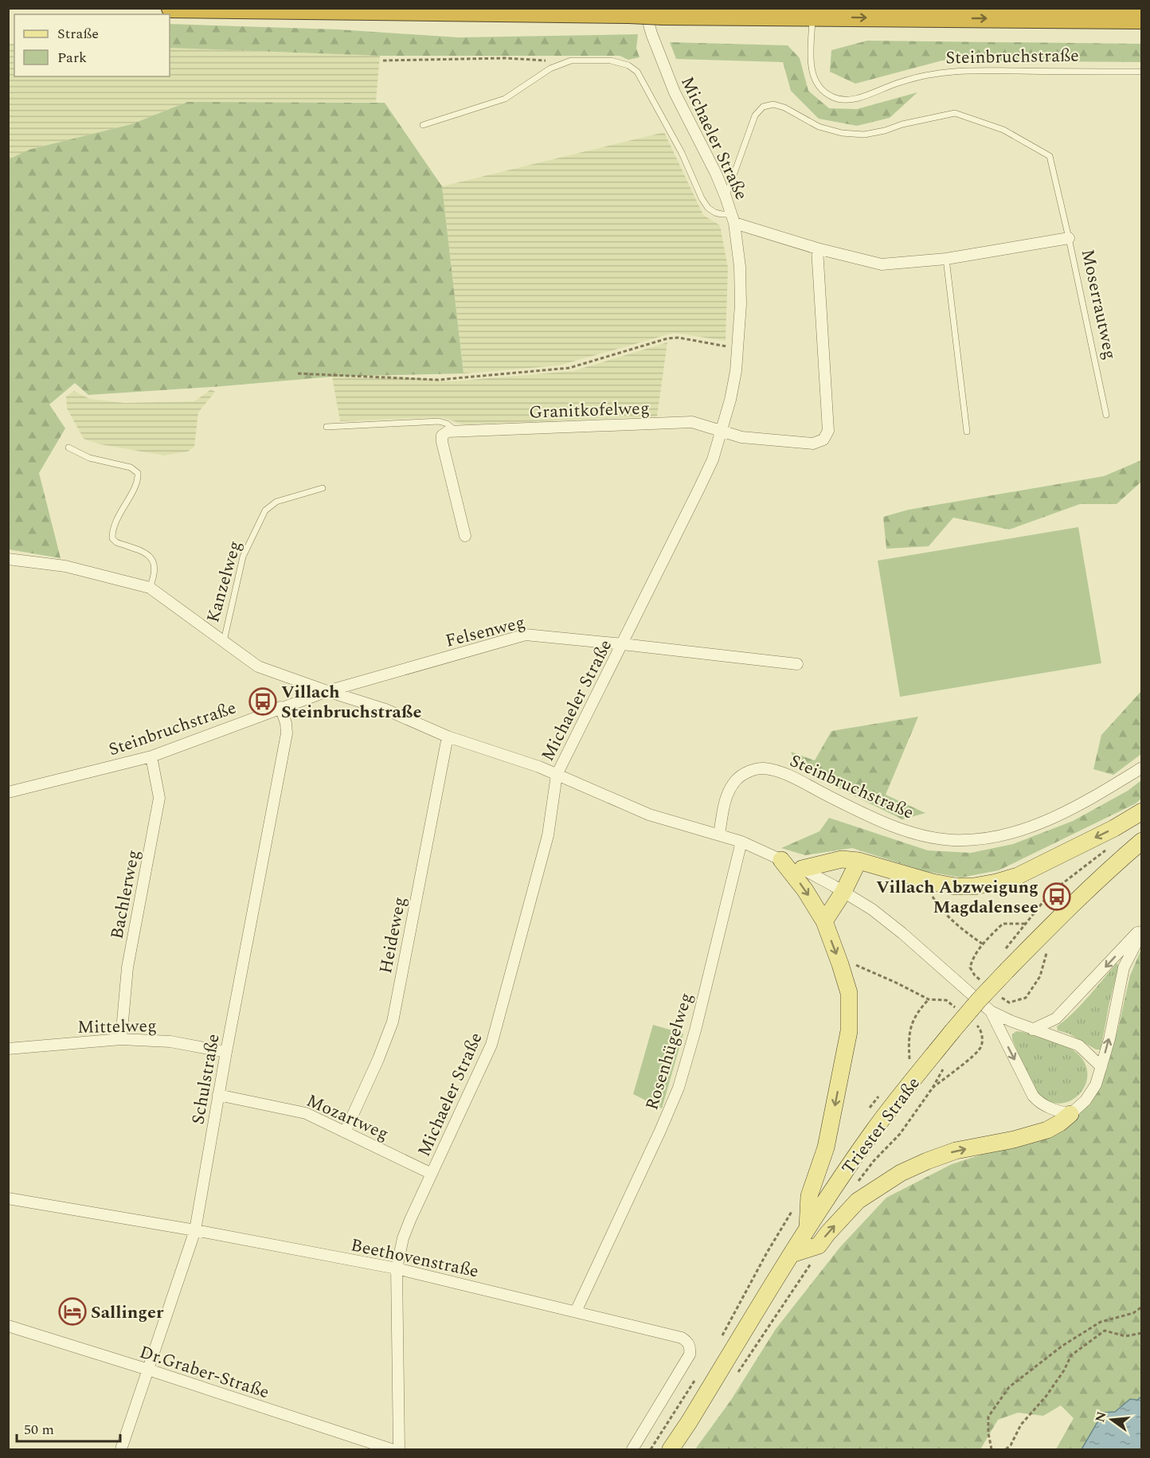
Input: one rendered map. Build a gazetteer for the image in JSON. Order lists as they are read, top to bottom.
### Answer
{
  "streets": {
    "main road": ["Triester Straße"],
    "street": [
      "Steinbruchstraße",
      "Michaeler Straße",
      "Moserrautweg",
      "Granitkofelweg",
      "Kanzelweg",
      "Felsenweg",
      "Bachlerweg",
      "Heideweg",
      "Mittelweg",
      "Rosenhügelweg",
      "Schulstraße",
      "Mozartweg",
      "Beethovenstraße",
      "Dr.Graber-Straße"
    ]
  },
  "crossings": [
    ["Steinbruchstraße", "Kanzelweg"],
    ["Steinbruchstraße", "Felsenweg"],
    ["Steinbruchstraße", "Bachlerweg"],
    ["Steinbruchstraße", "Schulstraße"],
    ["Michaeler Straße", "Moserrautweg"],
    ["Michaeler Straße", "Granitkofelweg"],
    ["Michaeler Straße", "Felsenweg"],
    ["Michaeler Straße", "Mozartweg"],
    ["Michaeler Straße", "Beethovenstraße"],
    ["Kanzelweg", "Felsenweg"],
    ["Bachlerweg", "Mittelweg"],
    ["Heideweg", "Mozartweg"],
    ["Mittelweg", "Schulstraße"],
    ["Rosenhügelweg", "Beethovenstraße"],
    ["Schulstraße", "Mozartweg"],
    ["Schulstraße", "Beethovenstraße"],
    ["Schulstraße", "Dr.Graber-Straße"]
  ],
  "places": {
    "bus stop": ["Villach Steinbruchstraße", "Villach Abzweigung Magdalensee"],
    "hotel": ["Sallinger"]
  },
  "legend": ["Straße", "Park"],
  "scale_bar": "50 m",
  "north": "left"
}
